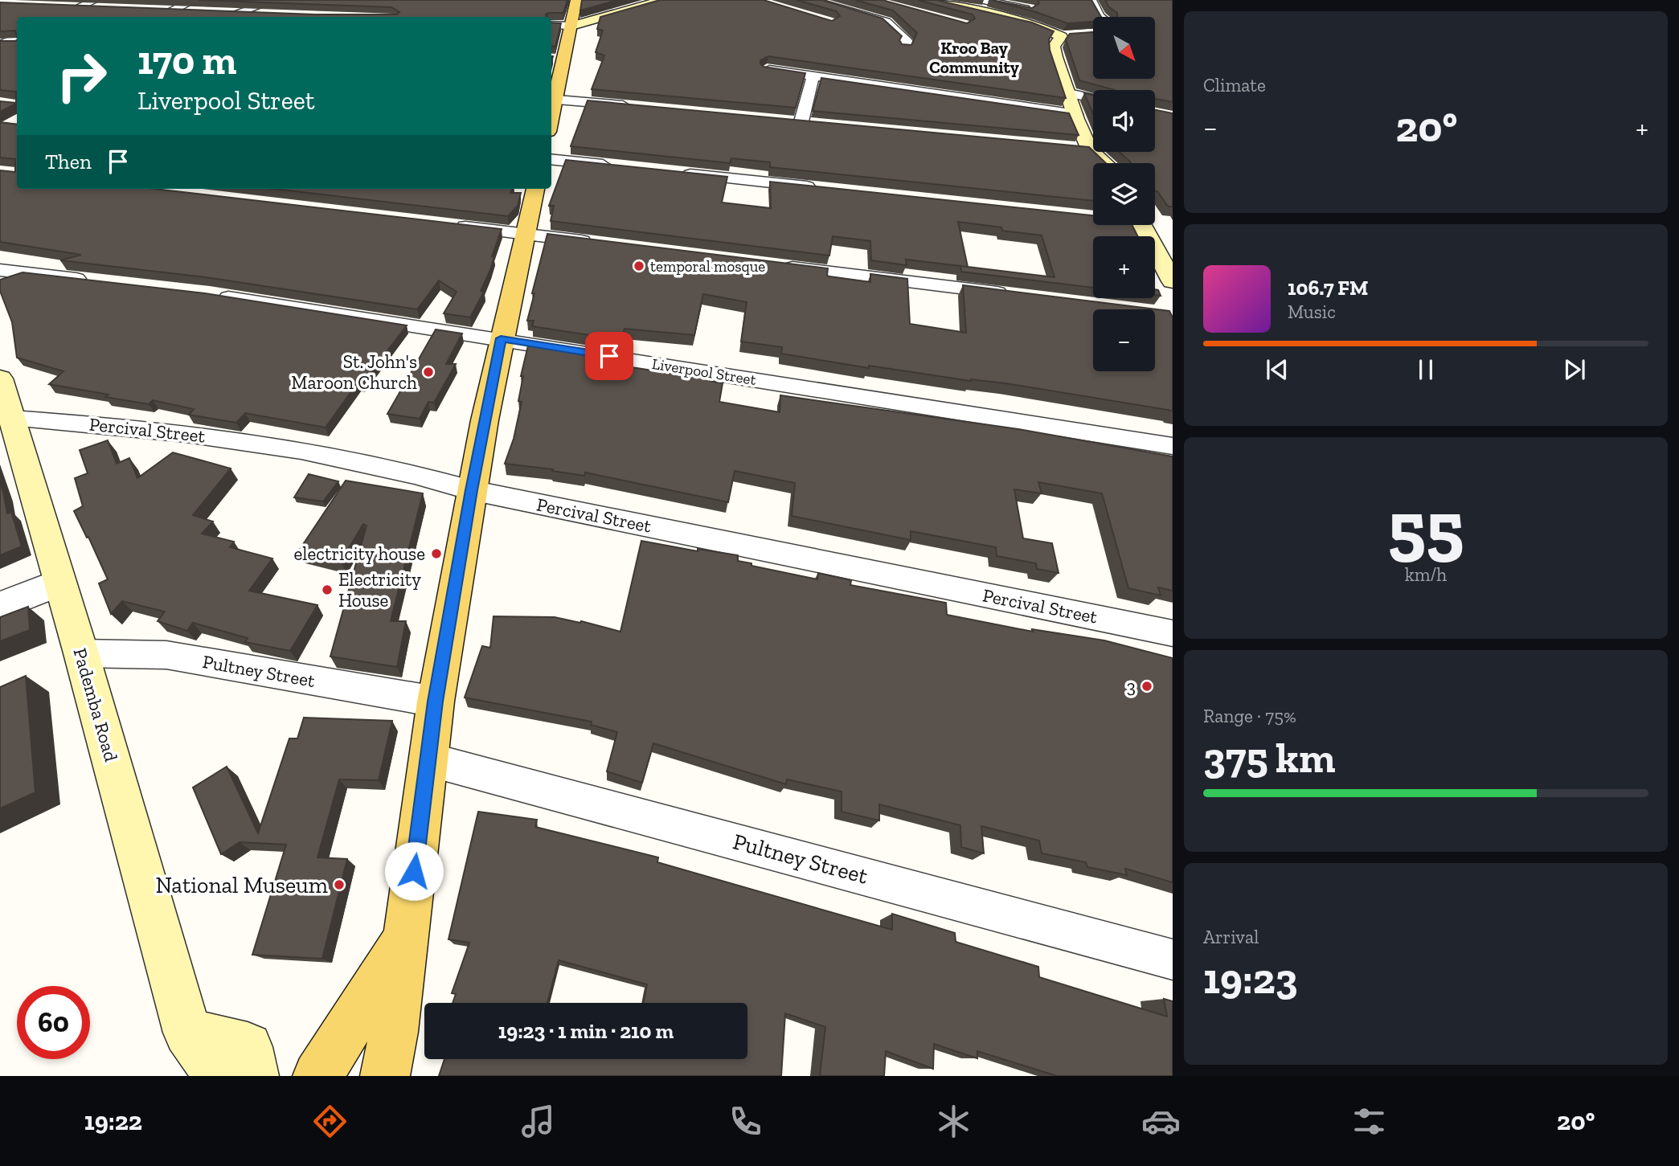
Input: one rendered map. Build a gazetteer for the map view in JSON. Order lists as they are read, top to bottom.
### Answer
{
  "streets": {
    "main road": ["Pademba Road"],
    "street": ["Liverpool Street", "Percival Street", "Pultney Street"]
  },
  "crossings": [
    ["Percival Street", "Pademba Road"],
    ["Pultney Street", "Pademba Road"]
  ],
  "districts": ["Kroo Bay Community"],
  "places": [
    "temporal mosque",
    "St. John's Maroon Church",
    "electricity house",
    "Electricity House",
    "3",
    "National Museum"
  ],
  "north": "bottom right",
  "page": {
    "tile": [
      "Climate",
      ["55", "km/h"],
      ["Range · 75%", "375 km"],
      ["Arrival", "19:23"]
    ],
    "map_buttons": ["+", "−"],
    "turn": ["170 m", "Liverpool Street"],
    "heat": ["−", "20°", "+"],
    "then": "Then",
    "song": ["106.7 FM", "Music"],
    "limit": "60",
    "trip": "19:23 · 1 min · 210 m",
    "tabs": ["19:22", "20°"]
  }
}
